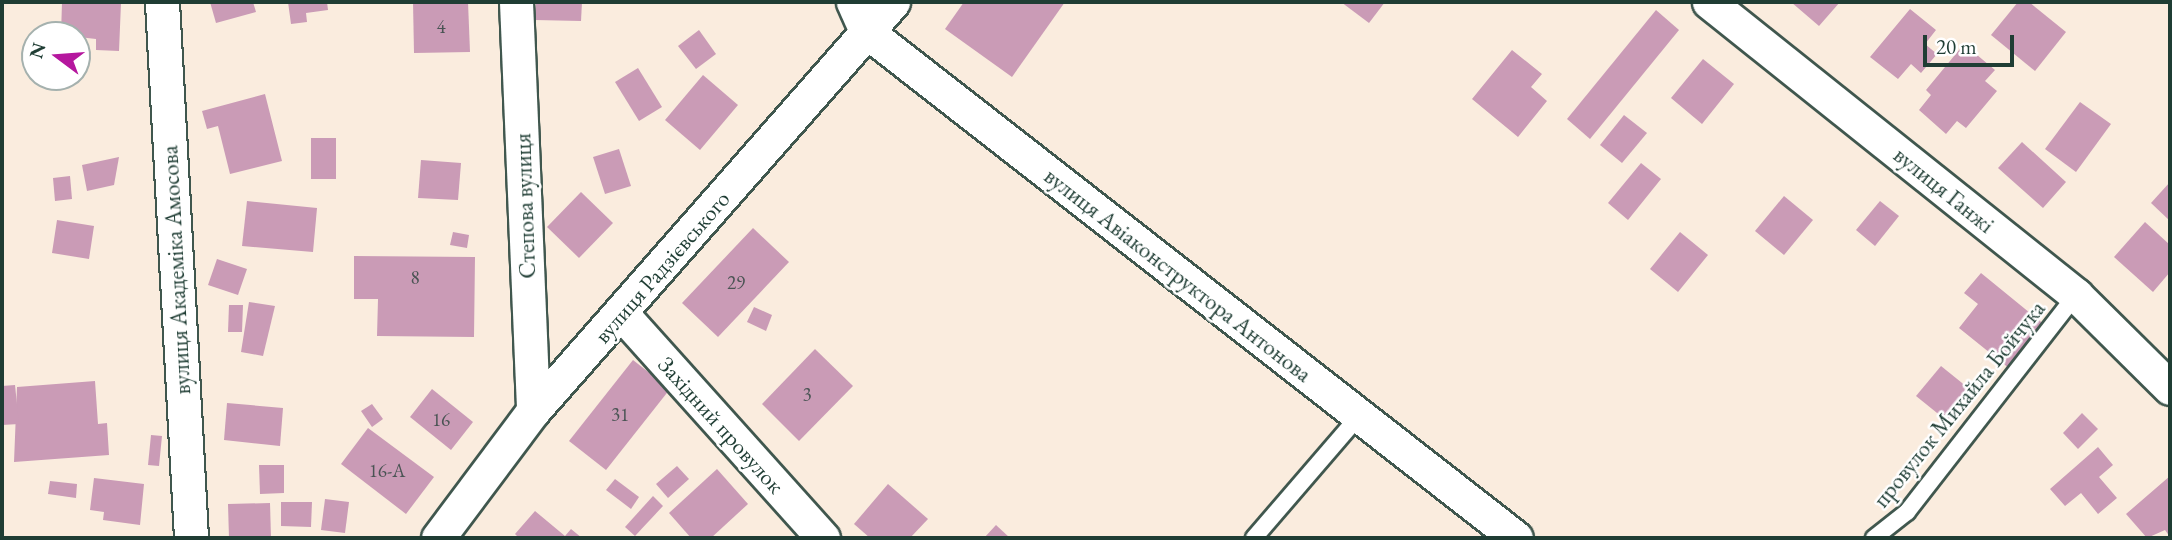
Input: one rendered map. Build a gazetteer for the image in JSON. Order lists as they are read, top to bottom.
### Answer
{
  "streets": {
    "street": [
      "вулиця Ганжі",
      "Степова вулиця",
      "вулиця Радзієвського",
      "вулиця Академіка Амосова",
      "вулиця Авіаконструктора Антонова",
      "Західний провулок"
    ],
    "lane": ["провулок Михайла Бойчука"]
  },
  "crossings": [
    ["вулиця Ганжі", "провулок Михайла Бойчука"],
    ["Степова вулиця", "вулиця Радзієвського"],
    ["вулиця Радзієвського", "вулиця Авіаконструктора Антонова"],
    ["вулиця Радзієвського", "Західний провулок"]
  ],
  "house_numbers": [
    "4",
    "8",
    "29",
    "3",
    "31",
    "16",
    "16-А"
  ],
  "scale_bar": "20 m",
  "north": "left"
}
